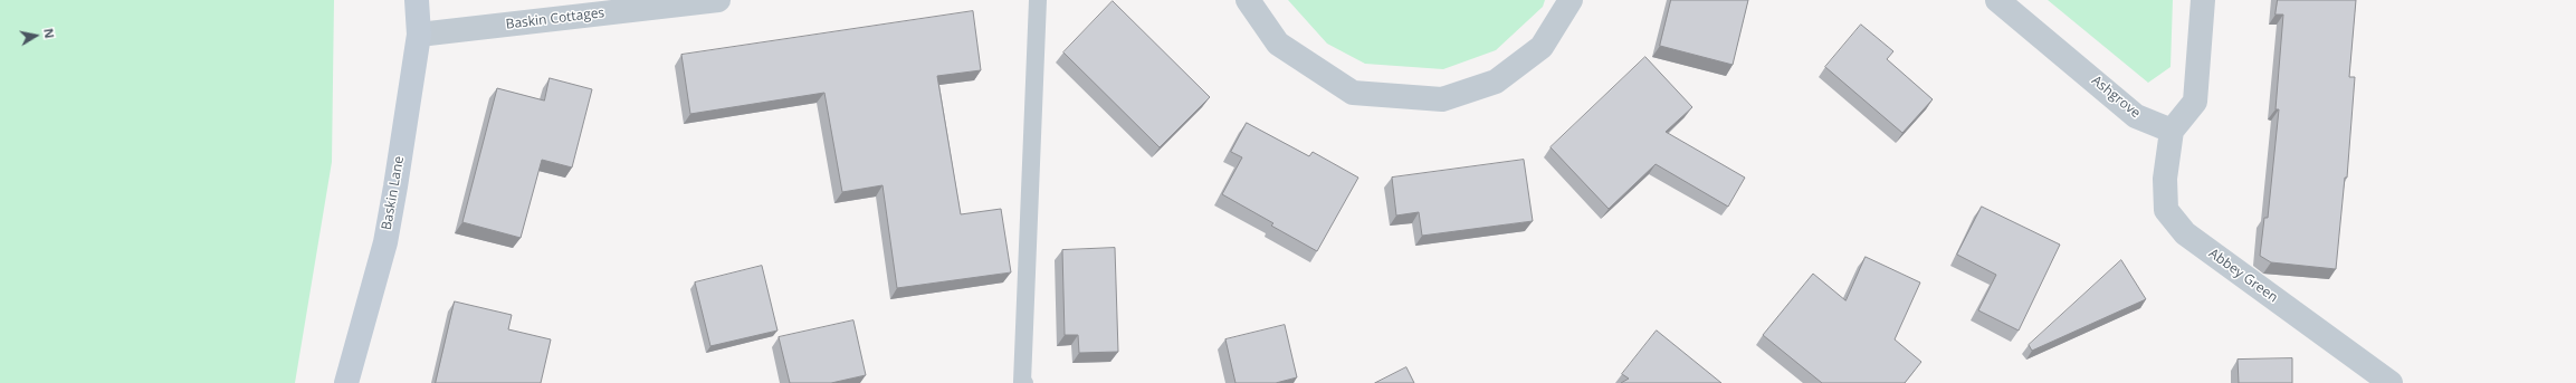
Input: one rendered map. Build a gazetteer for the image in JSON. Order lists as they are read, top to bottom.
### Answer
{
  "streets": {
    "street": [
      "Baskin Cottages",
      "Ashgrove",
      "Baskin Lane",
      "Abbey Green"
    ]
  },
  "crossings": [
    ["Baskin Cottages", "Baskin Lane"],
    ["Ashgrove", "Abbey Green"]
  ],
  "north": "right"
}
